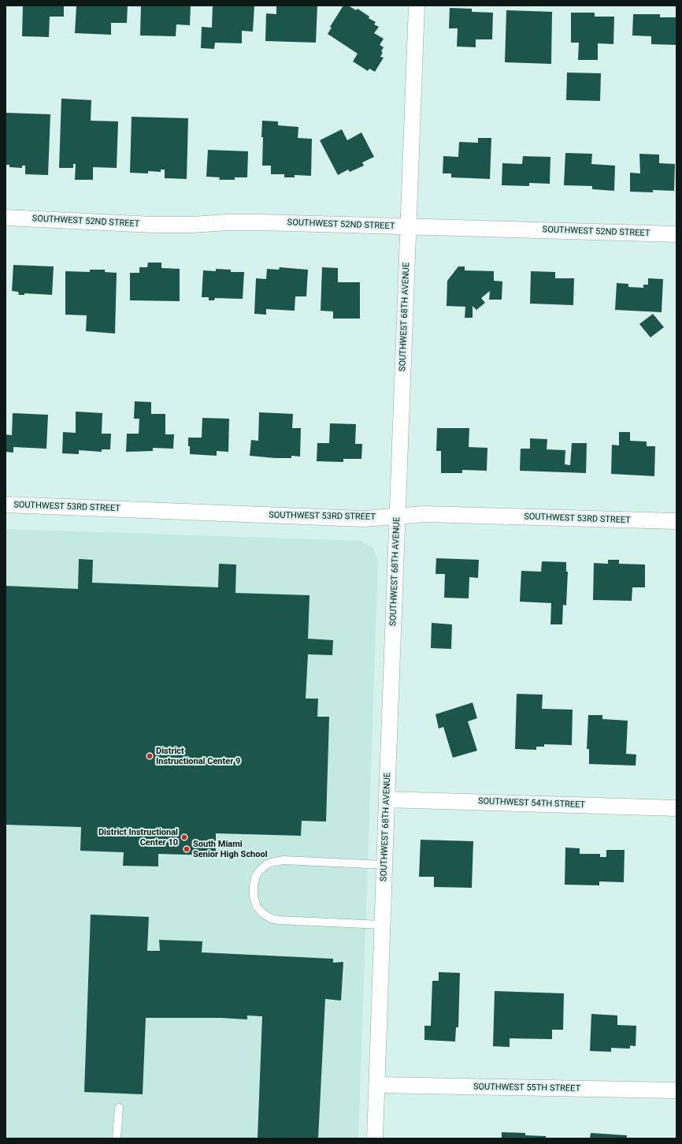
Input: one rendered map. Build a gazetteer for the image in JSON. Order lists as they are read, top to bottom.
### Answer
{
  "streets": {
    "street": [
      "SOUTHWEST 52ND STREET",
      "SOUTHWEST 68TH AVENUE",
      "SOUTHWEST 53RD STREET",
      "SOUTHWEST 54TH STREET",
      "SOUTHWEST 55TH STREET"
    ]
  },
  "crossings": [
    ["SOUTHWEST 52ND STREET", "SOUTHWEST 68TH AVENUE"],
    ["SOUTHWEST 68TH AVENUE", "SOUTHWEST 53RD STREET"],
    ["SOUTHWEST 68TH AVENUE", "SOUTHWEST 54TH STREET"],
    ["SOUTHWEST 68TH AVENUE", "SOUTHWEST 55TH STREET"]
  ],
  "places": ["District Instructional Center 9", "District Instructional Center 10", "South Miami Senior High School"]
}
